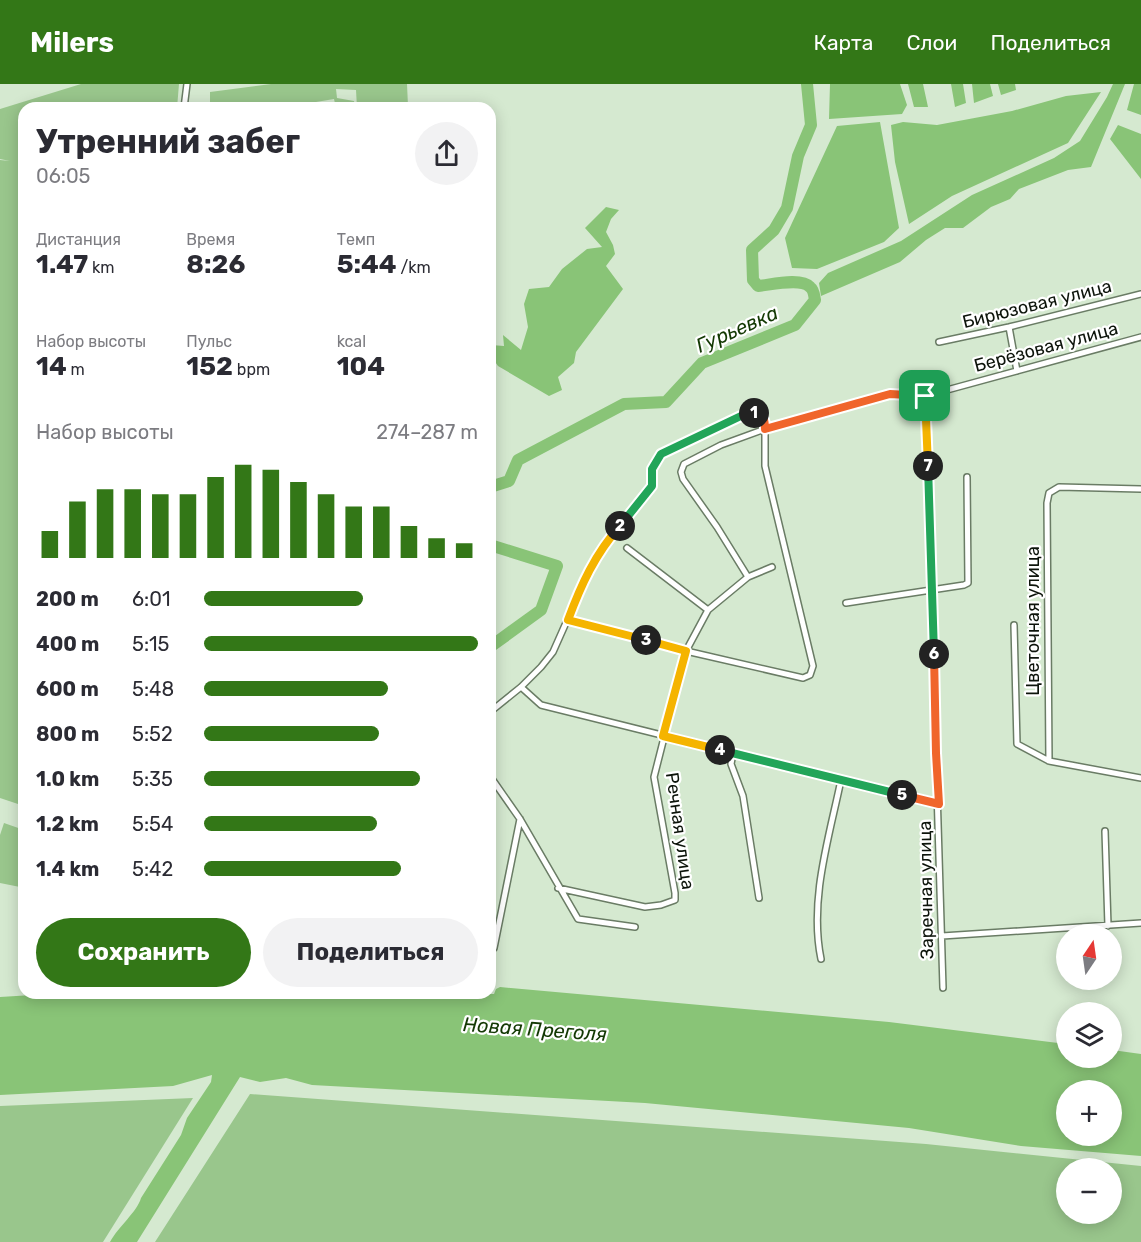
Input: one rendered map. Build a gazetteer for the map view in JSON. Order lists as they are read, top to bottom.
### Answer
{
  "streets": {
    "street": [
      "Бирюзовая улица",
      "Берёзовая улица",
      "Цветочная улица",
      "Речная улица",
      "Заречная улица"
    ]
  },
  "crossings": [
    ["Берёзовая улица", "Заречная улица"]
  ],
  "water": ["Гурьевка", "Новая Преголя"],
  "north": "top",
  "page": {
    "header": "Milers",
    "nav": ["Карта", "Слои", "Поделиться"],
    "heading": ["Утренний забег", "06:05"],
    "stats": [
      ["Дистанция", "1.47 km"],
      ["Время", "8:26"],
      ["Темп", "5:44 /km"],
      ["Набор высоты", "14 m"],
      ["Пульс", "152 bpm"],
      ["kcal", "104"]
    ],
    "pins": [
      "1",
      "7",
      "2",
      "3",
      "6",
      "4",
      "5"
    ],
    "chart": ["Набор высоты", "274–287 m"],
    "list": [
      {
        "name": "200 m",
        "note": "6:01"
      },
      {
        "name": "400 m",
        "note": "5:15"
      },
      {
        "name": "600 m",
        "note": "5:48"
      },
      {
        "name": "800 m",
        "note": "5:52"
      },
      {
        "name": "1.0 km",
        "note": "5:35"
      },
      {
        "name": "1.2 km",
        "note": "5:54"
      },
      {
        "name": "1.4 km",
        "note": "5:42"
      }
    ],
    "buttons": ["Сохранить", "Поделиться"],
    "map_buttons": ["+", "−"]
  }
}
